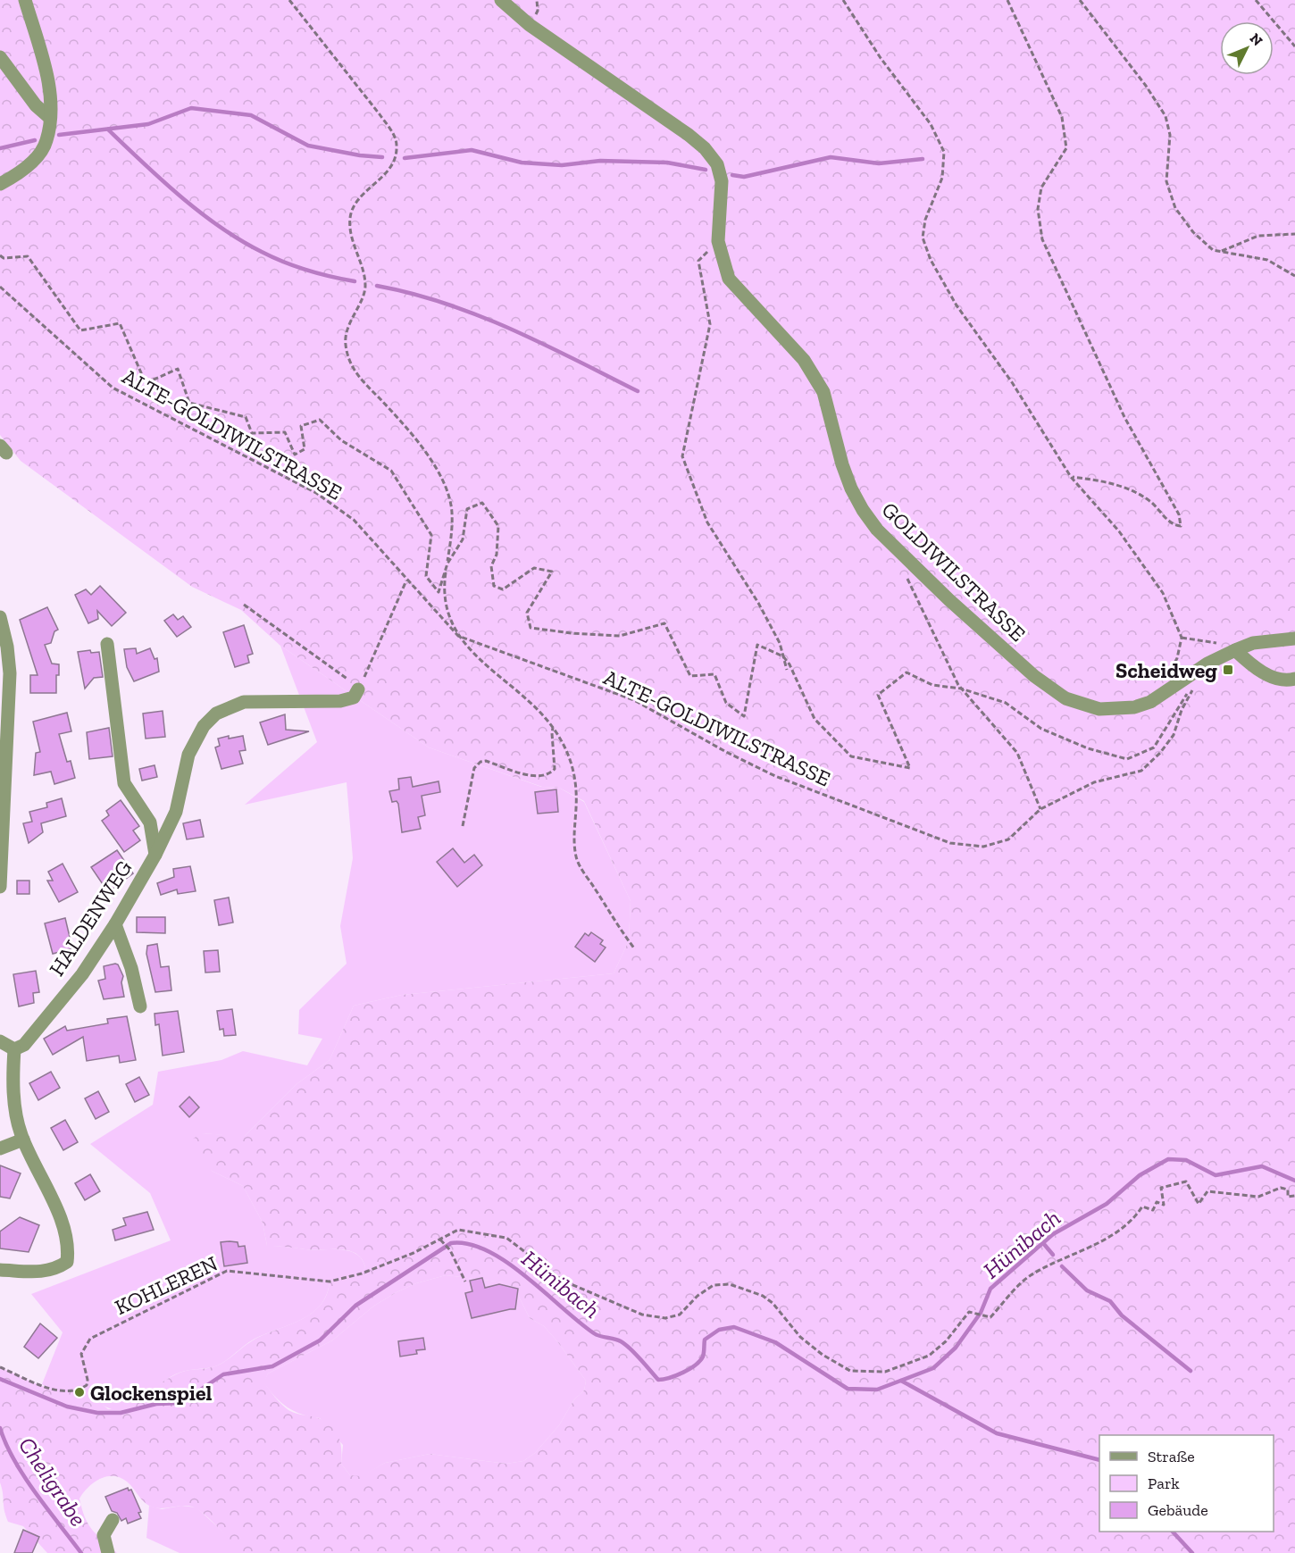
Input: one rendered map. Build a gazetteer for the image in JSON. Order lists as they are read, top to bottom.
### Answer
{
  "streets": {
    "street": ["GOLDIWILSTRASSE", "HALDENWEG"],
    "path": ["ALTE-GOLDIWILSTRASSE", "KOHLEREN"]
  },
  "crossings": [
    ["ALTE-GOLDIWILSTRASSE", "GOLDIWILSTRASSE"]
  ],
  "water": ["Hünibach", "Cheligrabe"],
  "places": {
    "transit": ["Scheidweg"],
    "other": ["Glockenspiel"]
  },
  "legend": ["Straße", "Park", "Gebäude"],
  "north": "top right"
}
